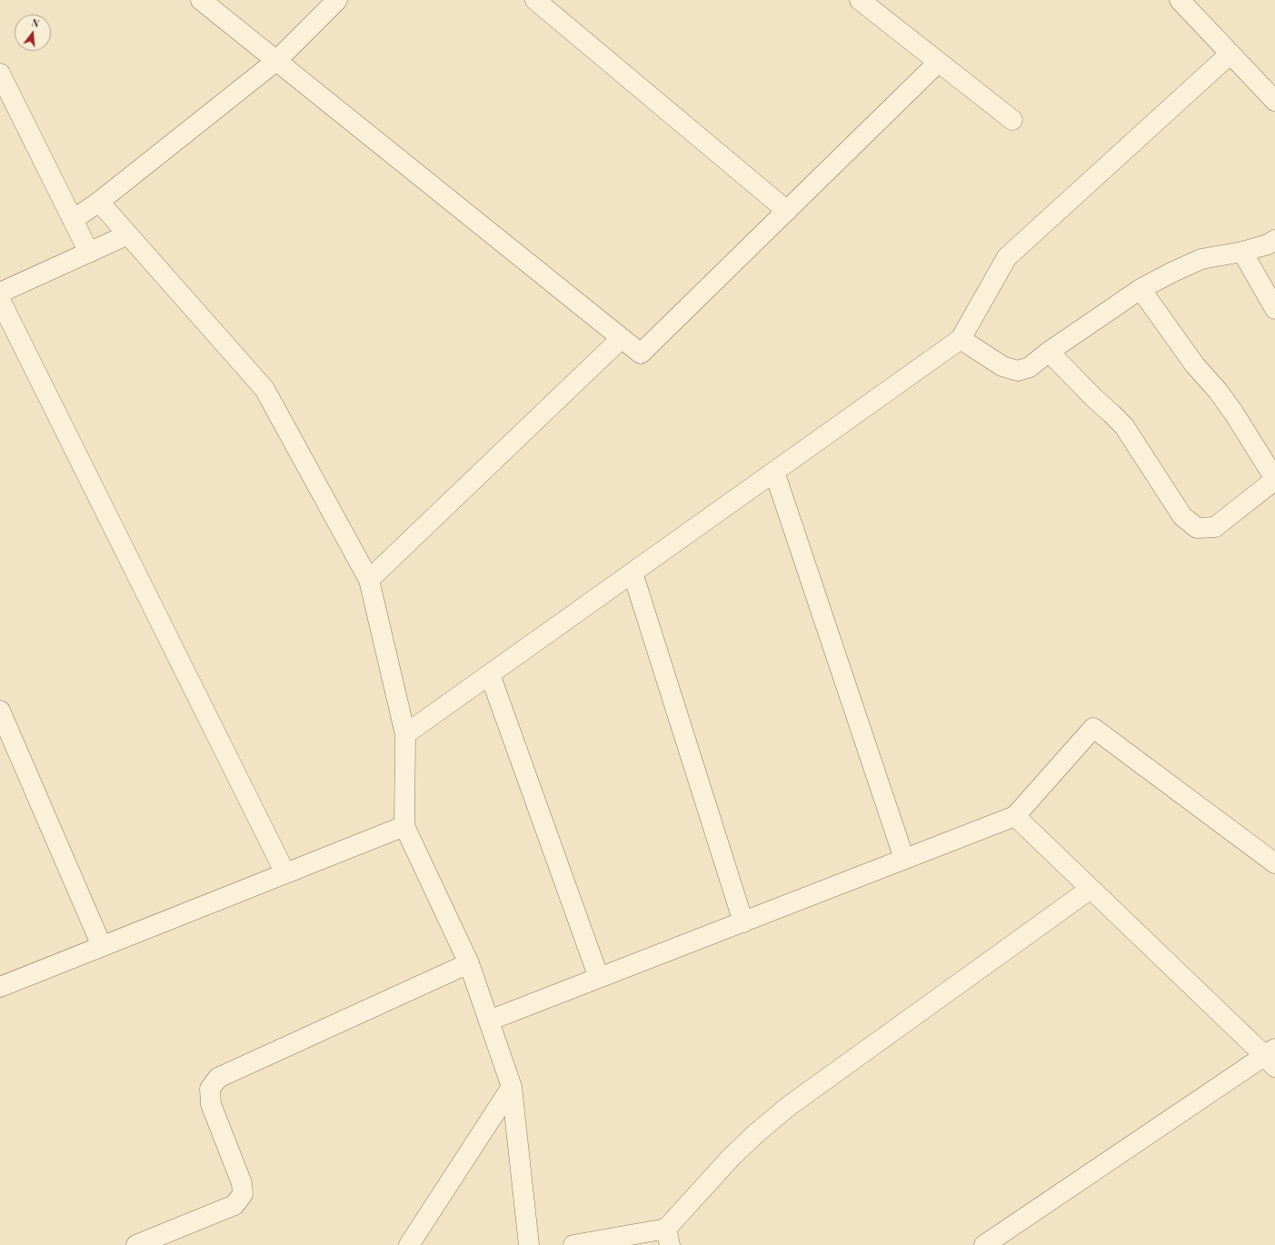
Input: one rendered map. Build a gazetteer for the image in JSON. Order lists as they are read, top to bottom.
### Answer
{
  "north": "top"
}
